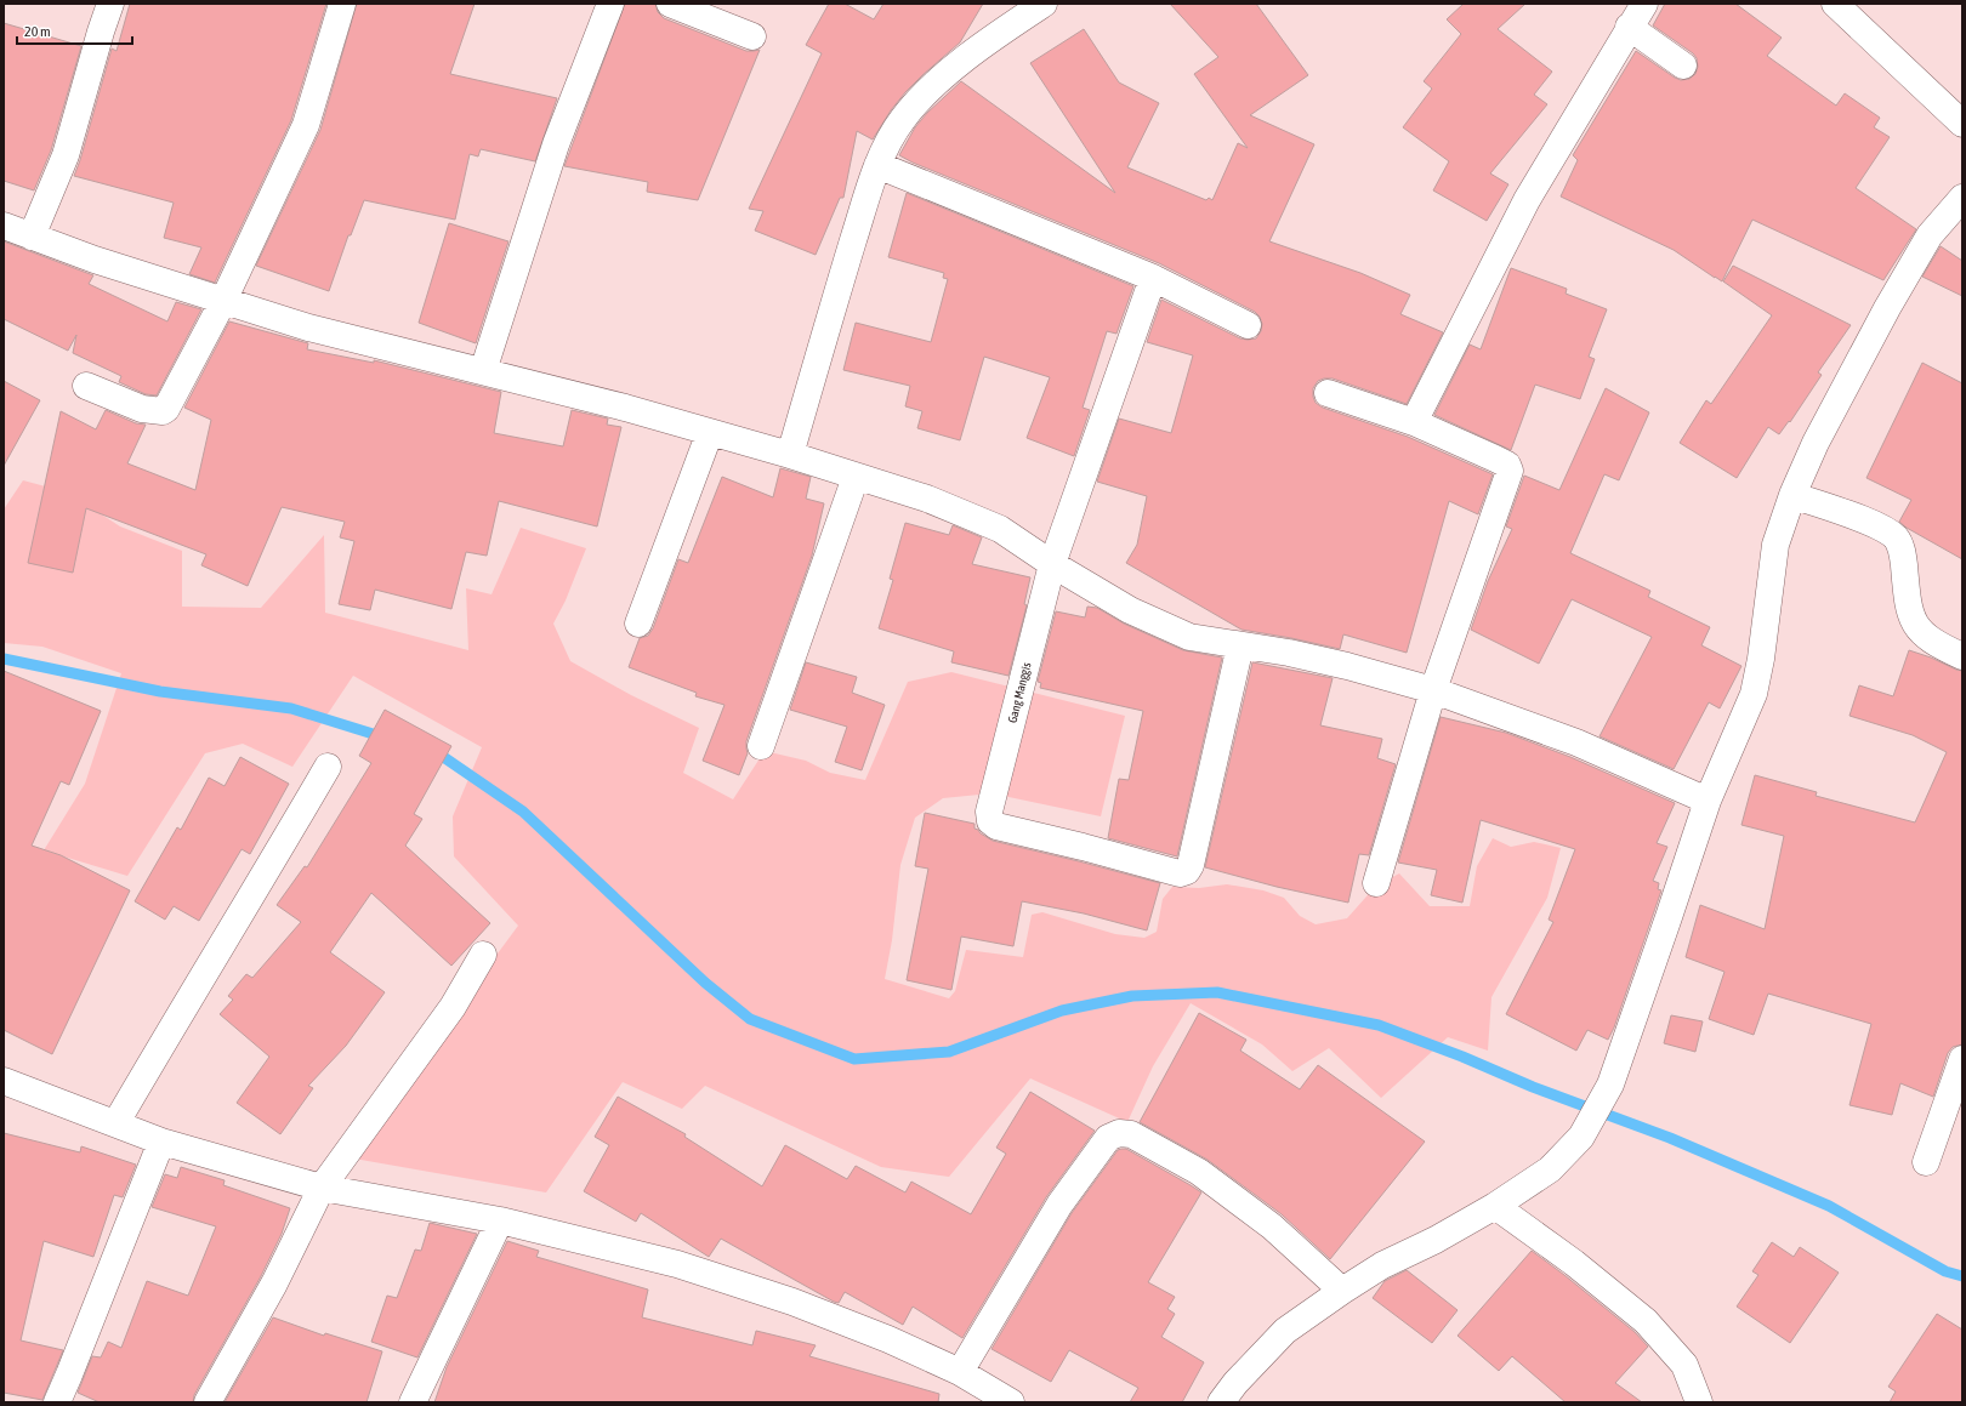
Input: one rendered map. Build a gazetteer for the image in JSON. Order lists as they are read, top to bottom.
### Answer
{
  "streets": {
    "street": ["Gang Manggis"]
  },
  "scale_bar": "20 m"
}
